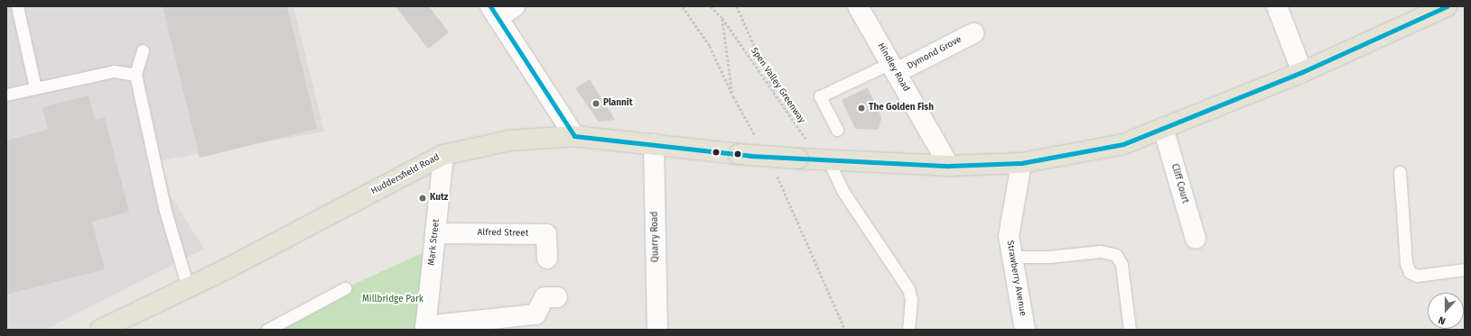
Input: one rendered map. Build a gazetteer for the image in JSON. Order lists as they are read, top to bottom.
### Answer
{
  "streets": {
    "main road": ["Huddersfield Road"],
    "street": [
      "Dymond Grove",
      "Hindley Road",
      "Cliff Court",
      "Alfred Street",
      "Quarry Road",
      "Mark Street",
      "Strawberry Avenue"
    ],
    "path": ["Spen Valley Greenway"]
  },
  "crossings": [
    ["Dymond Grove", "Hindley Road"],
    ["Hindley Road", "Huddersfield Road"],
    ["Spen Valley Greenway", "Huddersfield Road"],
    ["Huddersfield Road", "Cliff Court"],
    ["Huddersfield Road", "Quarry Road"],
    ["Huddersfield Road", "Mark Street"],
    ["Huddersfield Road", "Strawberry Avenue"],
    ["Alfred Street", "Mark Street"]
  ],
  "parks": ["Millbridge Park"],
  "places": ["Plannit", "The Golden Fish", "Kutz"],
  "north": "bottom"
}
